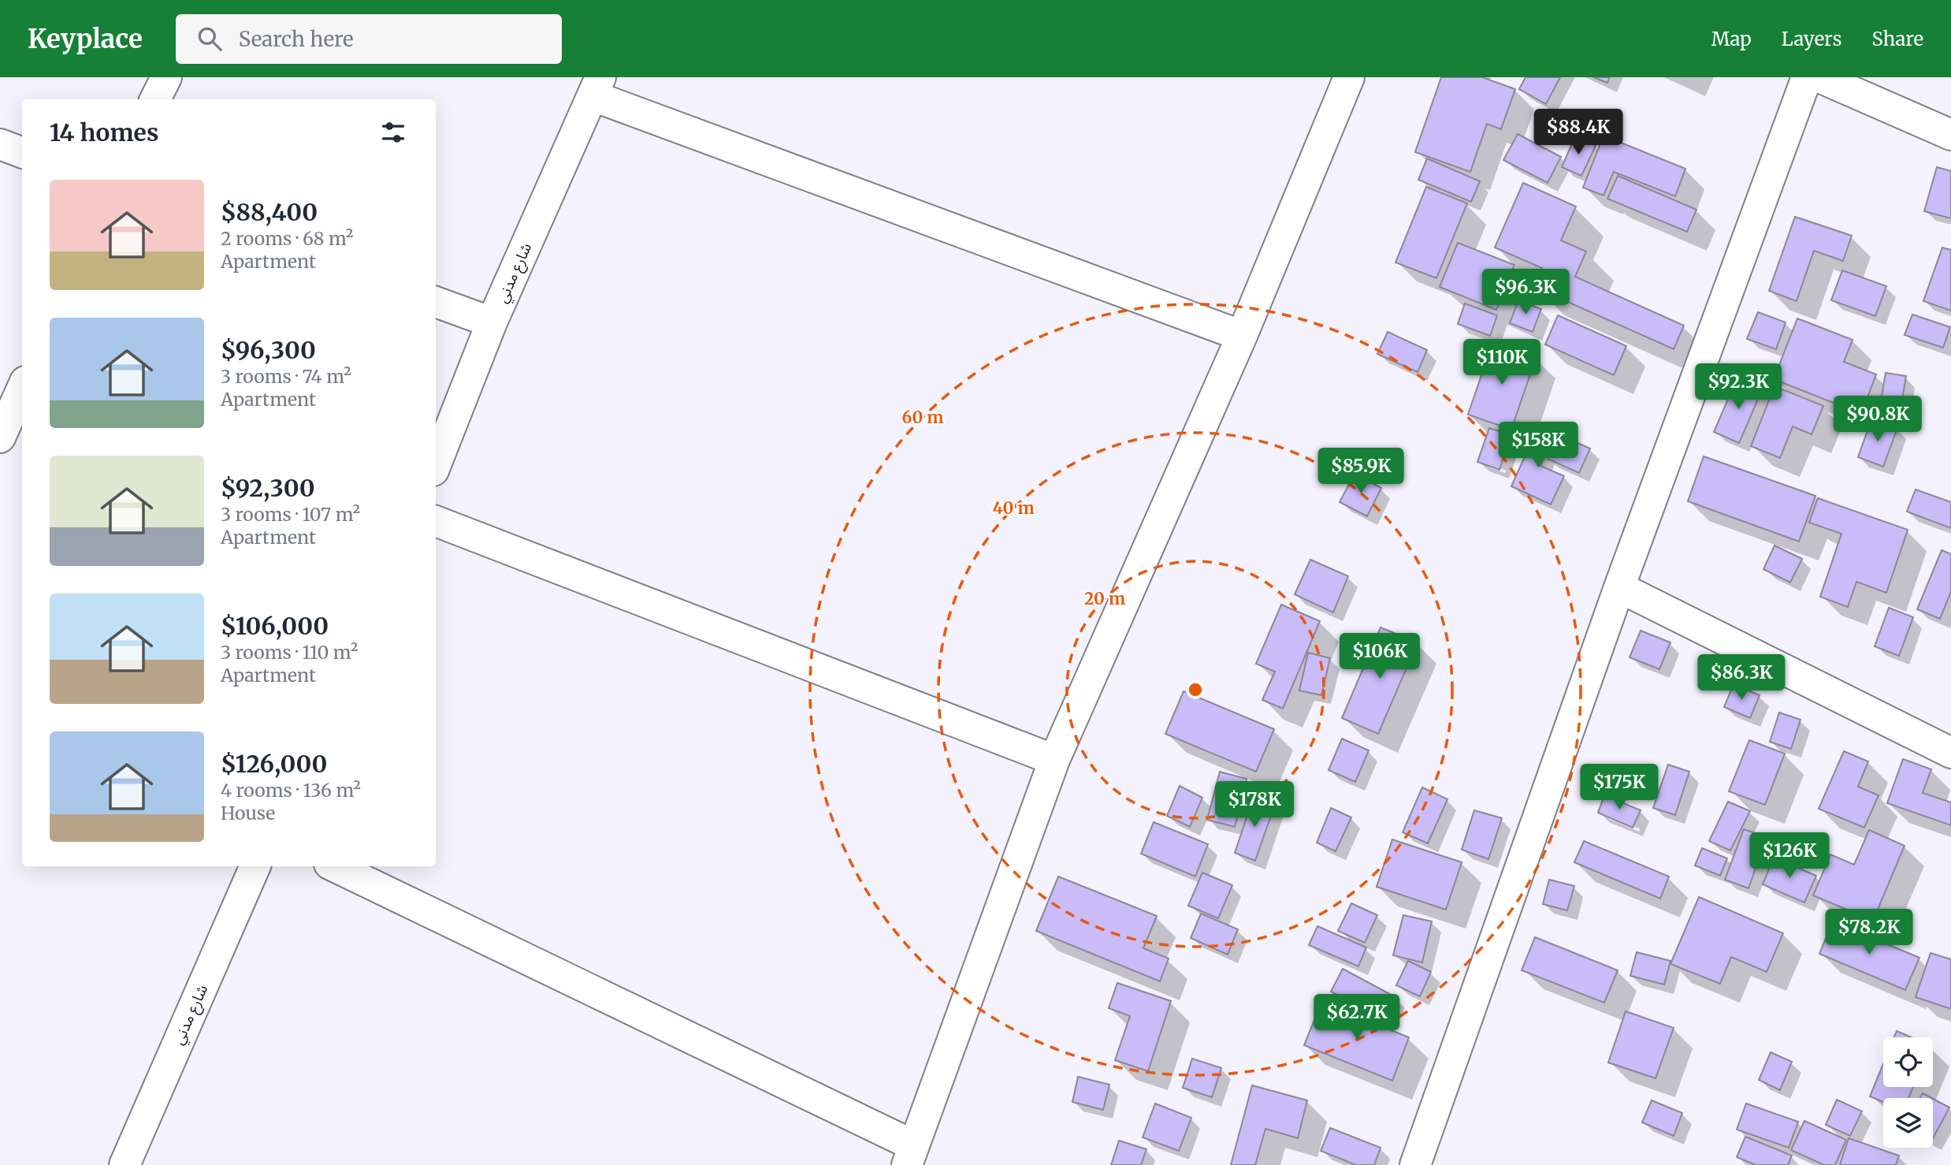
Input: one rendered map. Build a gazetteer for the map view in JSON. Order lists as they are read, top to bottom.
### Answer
{
  "streets": {
    "street": ["شارع مدني"]
  },
  "page": {
    "header": "Keyplace",
    "search": "Search here",
    "nav": ["Map", "Layers", "Share"],
    "heading": "14 homes",
    "price": [
      "$88.4K",
      "$96.3K",
      "$110K",
      "$92.3K",
      "$90.8K",
      "$158K",
      "$85.9K",
      "$106K",
      "$86.3K",
      "$175K",
      "$178K",
      "$126K",
      "$78.2K",
      "$62.7K"
    ],
    "list": [
      {
        "name": "$88,400",
        "note": "2 rooms · 68 m² · Apartment"
      },
      {
        "name": "$96,300",
        "note": "3 rooms · 74 m² · Apartment"
      },
      {
        "name": "$92,300",
        "note": "3 rooms · 107 m² · Apartment"
      },
      {
        "name": "$106,000",
        "note": "3 rooms · 110 m² · Apartment"
      },
      {
        "name": "$126,000",
        "note": "4 rooms · 136 m² · House"
      }
    ]
  },
  "rings": ["60 m", "40 m", "20 m"]
}
